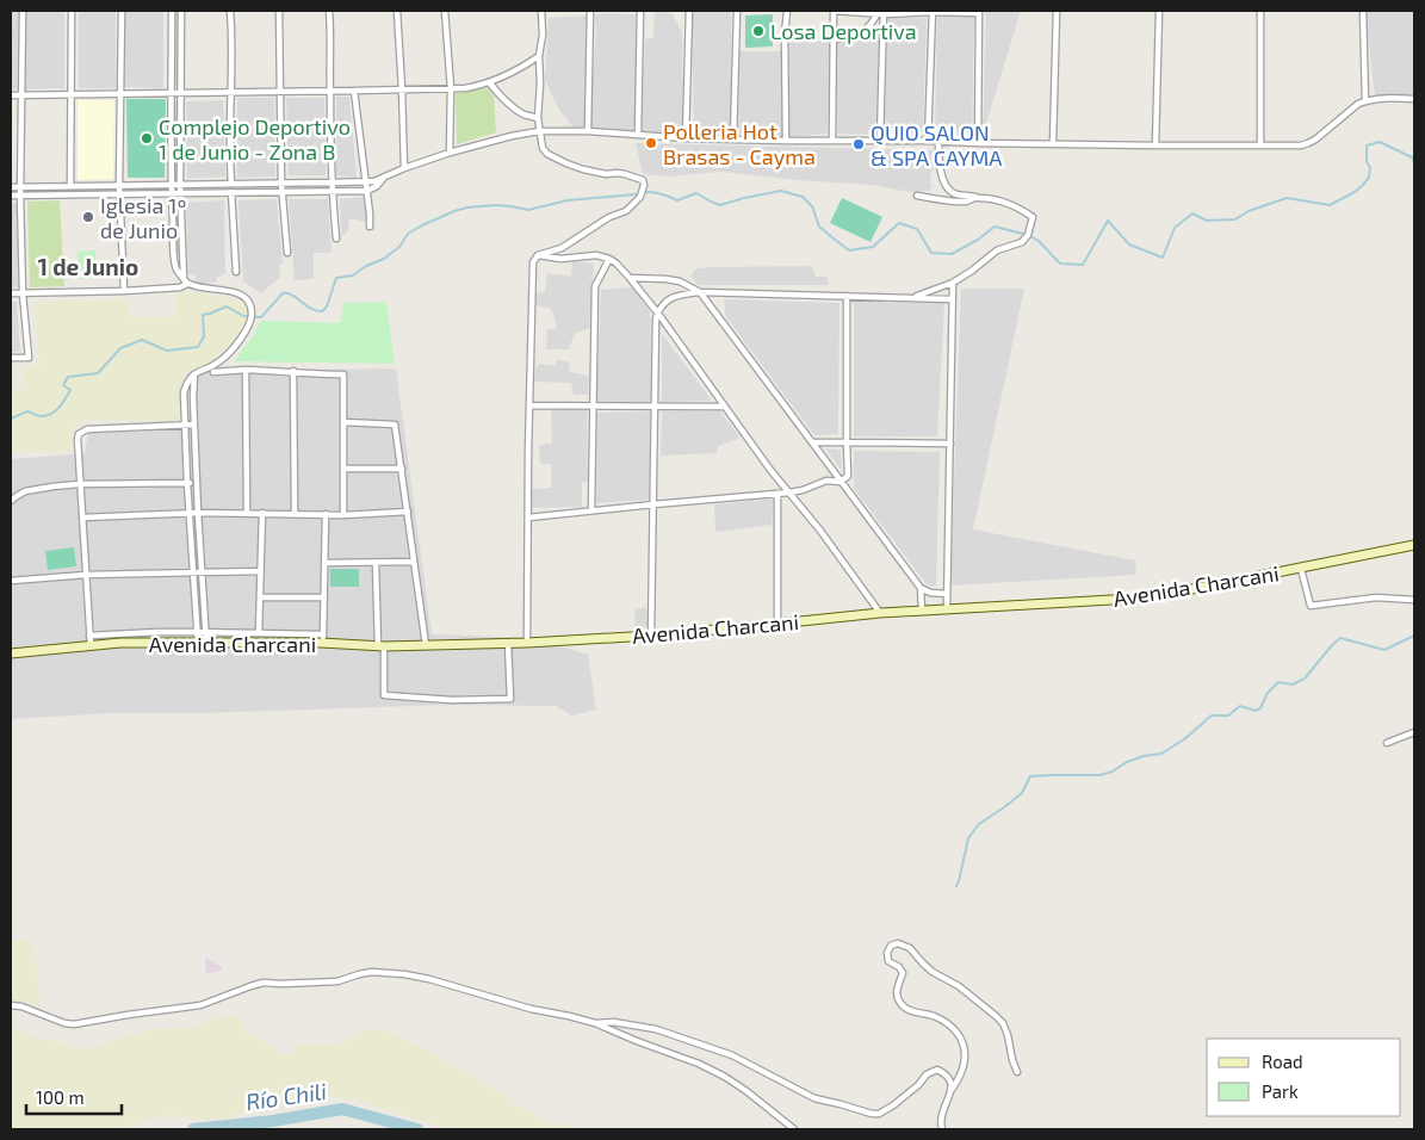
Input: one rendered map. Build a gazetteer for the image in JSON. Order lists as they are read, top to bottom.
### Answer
{
  "streets": {
    "main road": ["Avenida Charcani"]
  },
  "districts": ["1 de Junio"],
  "water": ["Río Chili"],
  "places": [
    "Losa Deportiva",
    "Complejo Deportivo 1 de Junio - Zona B",
    "Polleria Hot Brasas - Cayma",
    "QUIO SALON & SPA CAYMA",
    "Iglesia 1º de Junio"
  ],
  "legend": ["Road", "Park"],
  "scale_bar": "100 m"
}
